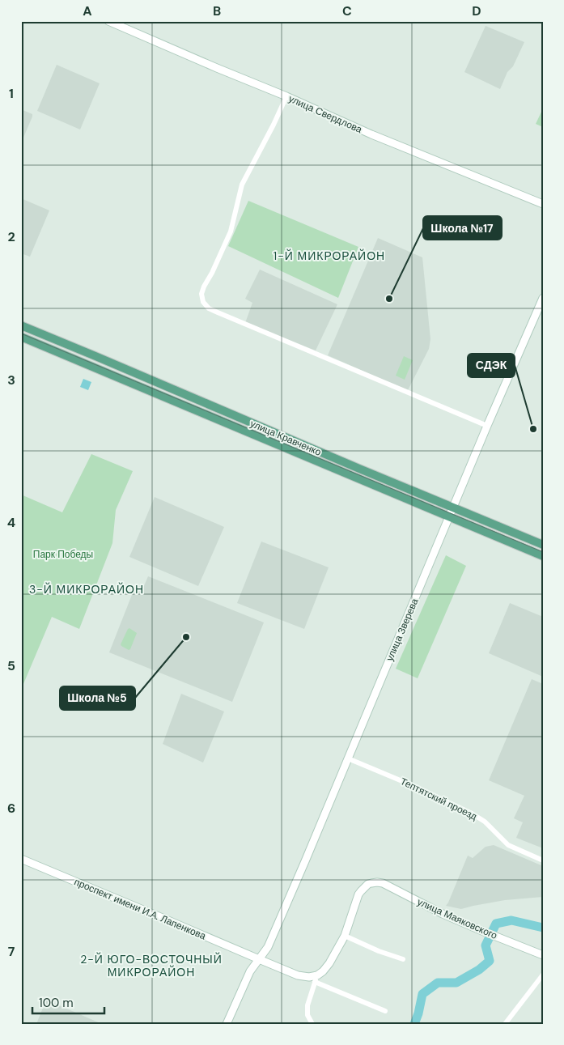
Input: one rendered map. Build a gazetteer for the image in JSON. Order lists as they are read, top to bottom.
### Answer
{
  "streets": {
    "main road": [
      "улица Свердлова",
      "улица Кравченко",
      "улица Зверева",
      "проспект имени И.А. Лапенкова",
      "улица Маяковского"
    ],
    "street": ["Тептятский проезд"]
  },
  "crossings": [
    ["улица Кравченко", "улица Зверева"],
    ["улица Зверева", "Тептятский проезд"],
    ["улица Зверева", "проспект имени И.А. Лапенкова"]
  ],
  "districts": ["1-Й МИКРОРАЙОН", "3-Й МИКРОРАЙОН", "2-Й ЮГО-ВОСТОЧНЫЙ МИКРОРАЙОН"],
  "parks": ["Парк Победы"],
  "places": ["Школа №17", "СДЭК", "Школа №5"],
  "scale_bar": "100 m",
  "grid": {
    "columns": [
      "A",
      "B",
      "C",
      "D"
    ],
    "rows": [
      "1",
      "2",
      "3",
      "4",
      "5",
      "6",
      "7"
    ]
  }
}
